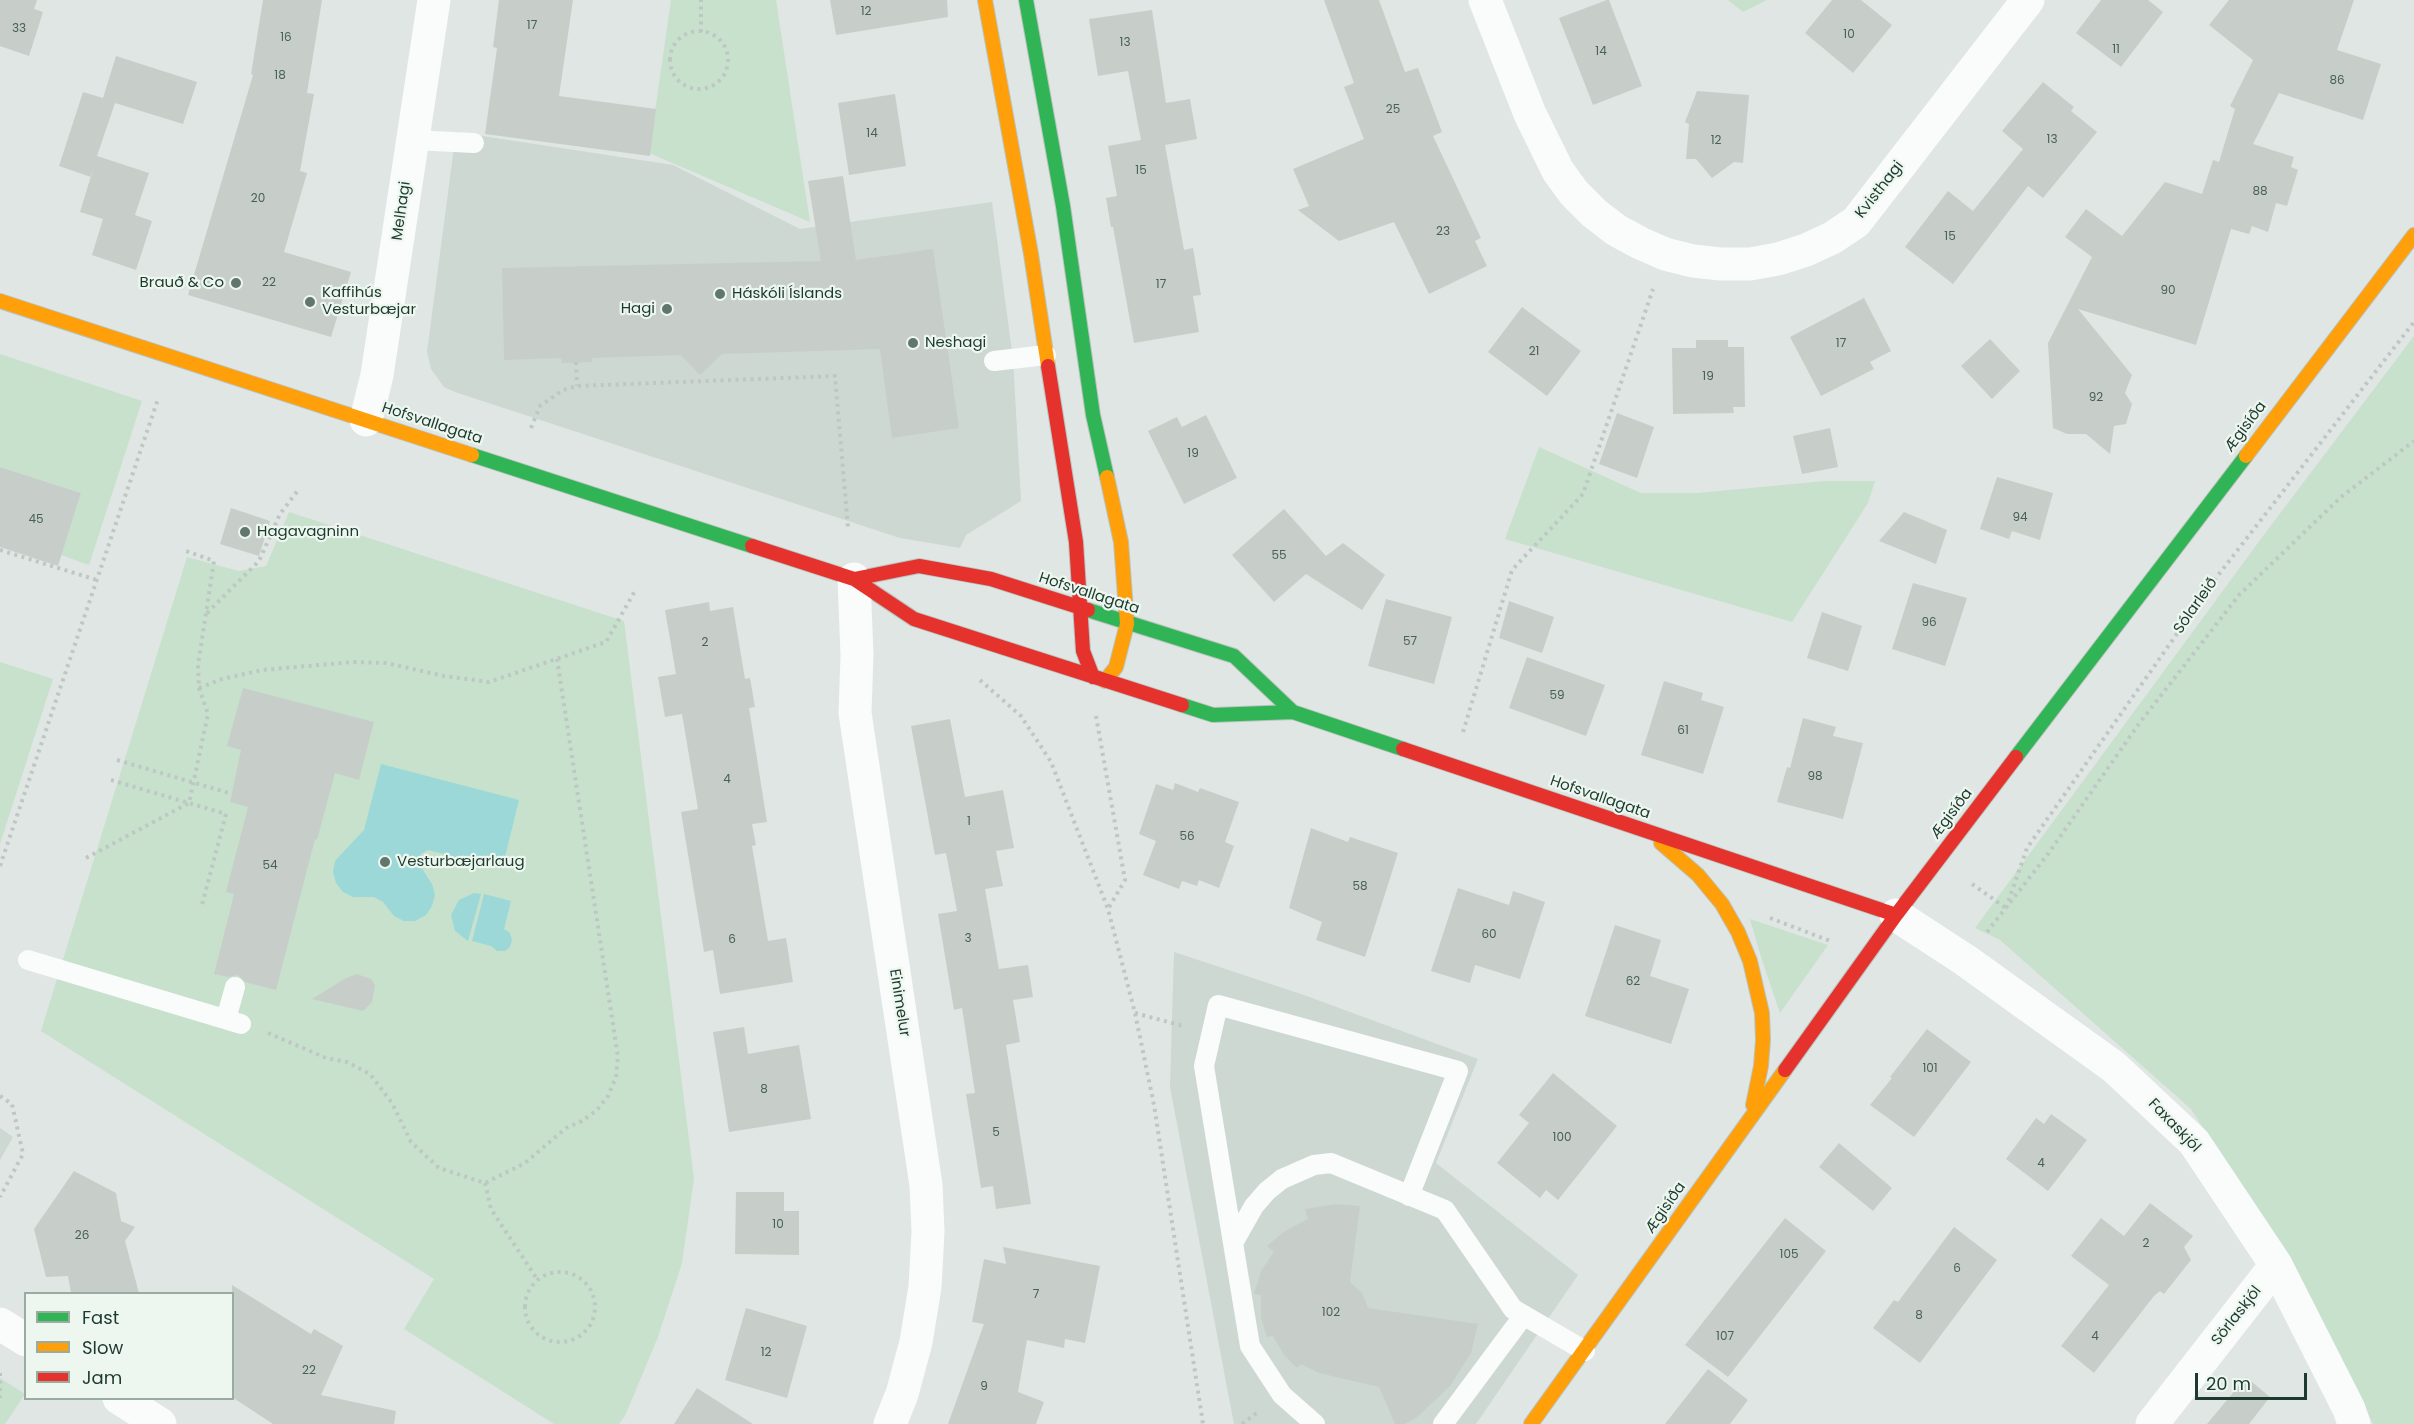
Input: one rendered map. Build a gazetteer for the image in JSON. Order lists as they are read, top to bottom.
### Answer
{
  "streets": {
    "street": [
      "Kvisthagi",
      "Melhagi",
      "Hofsvallagata",
      "Ægisíða",
      "Einimelur",
      "Faxaskjól",
      "Sörlaskjól"
    ],
    "path": ["Sólarleið"]
  },
  "crossings": [
    ["Melhagi", "Hofsvallagata"],
    ["Hofsvallagata", "Ægisíða"],
    ["Hofsvallagata", "Einimelur"],
    ["Hofsvallagata", "Faxaskjól"],
    ["Ægisíða", "Faxaskjól"],
    ["Faxaskjól", "Sörlaskjól"]
  ],
  "places": [
    "Brauð & Co",
    "Háskóli Íslands",
    "Kaffihús Vesturbæjar",
    "Hagi",
    "Neshagi",
    "Hagavagninn",
    "Vesturbæjarlaug"
  ],
  "house_numbers": [
    "12",
    "17",
    "33",
    "10",
    "16",
    "13",
    "11",
    "14",
    "18",
    "86",
    "25",
    "14",
    "13",
    "12",
    "15",
    "88",
    "20",
    "23",
    "15",
    "22",
    "17",
    "90",
    "17",
    "21",
    "19",
    "92",
    "19",
    "94",
    "45",
    "55",
    "96",
    "57",
    "2",
    "59",
    "61",
    "98",
    "4",
    "1",
    "56",
    "54",
    "58",
    "60",
    "3",
    "6",
    "62",
    "101",
    "8",
    "5",
    "100",
    "4",
    "10",
    "26",
    "2",
    "105",
    "6",
    "7",
    "102",
    "8",
    "107",
    "4",
    "12",
    "22",
    "9"
  ],
  "legend": ["Fast", "Slow", "Jam"],
  "scale_bar": "20 m"
}
